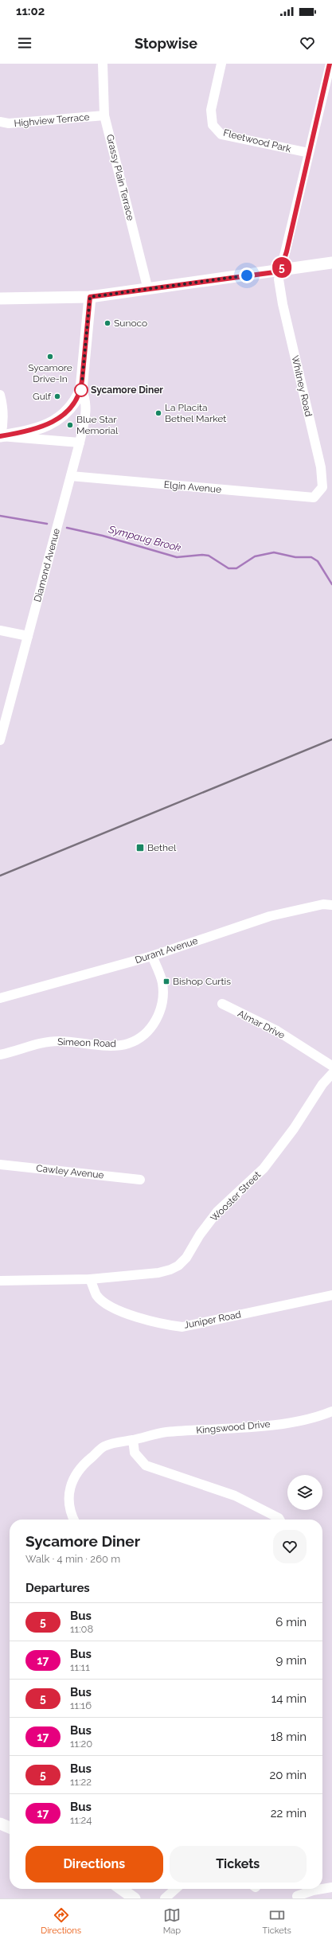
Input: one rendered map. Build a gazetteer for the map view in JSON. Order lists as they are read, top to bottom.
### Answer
{
  "streets": {
    "street": [
      "Highview Terrace",
      "Fleetwood Park",
      "Grassy Plain Terrace",
      "Whitney Road",
      "Elgin Avenue",
      "Diamond Avenue",
      "Durant Avenue",
      "Almar Drive",
      "Simeon Road",
      "Cawley Avenue",
      "Wooster Street",
      "Juniper Road",
      "Kingswood Drive"
    ]
  },
  "crossings": [
    ["Highview Terrace", "Grassy Plain Terrace"],
    ["Fleetwood Park", "Whitney Road"],
    ["Whitney Road", "Elgin Avenue"],
    ["Elgin Avenue", "Diamond Avenue"],
    ["Durant Avenue", "Simeon Road"],
    ["Wooster Street", "Juniper Road"]
  ],
  "water": ["Sympaug Brook"],
  "places": {
    "other": [
      "Sunoco",
      "Sycamore Drive-In",
      "Sycamore Diner",
      "Gulf",
      "La Placita Bethel Market",
      "Blue Star Memorial"
    ],
    "transit": ["Bethel", "Bishop Curtis"]
  },
  "lines": ["bus line 5"],
  "page": {
    "status": "11:02",
    "header": "Stopwise",
    "on_map": "5",
    "heading": [
      ["Sycamore Diner", "Walk · 4 min · 260 m"],
      "Departures"
    ],
    "list": [
      {
        "mark": "5",
        "name": "Bus",
        "note": "11:08",
        "value": "6 min"
      },
      {
        "mark": "17",
        "name": "Bus",
        "note": "11:11",
        "value": "9 min"
      },
      {
        "mark": "5",
        "name": "Bus",
        "note": "11:16",
        "value": "14 min"
      },
      {
        "mark": "17",
        "name": "Bus",
        "note": "11:20",
        "value": "18 min"
      },
      {
        "mark": "5",
        "name": "Bus",
        "note": "11:22",
        "value": "20 min"
      },
      {
        "mark": "17",
        "name": "Bus",
        "note": "11:24",
        "value": "22 min"
      }
    ],
    "buttons": ["Directions", "Tickets"],
    "tabs": ["Directions", "Map", "Tickets"]
  }
}
